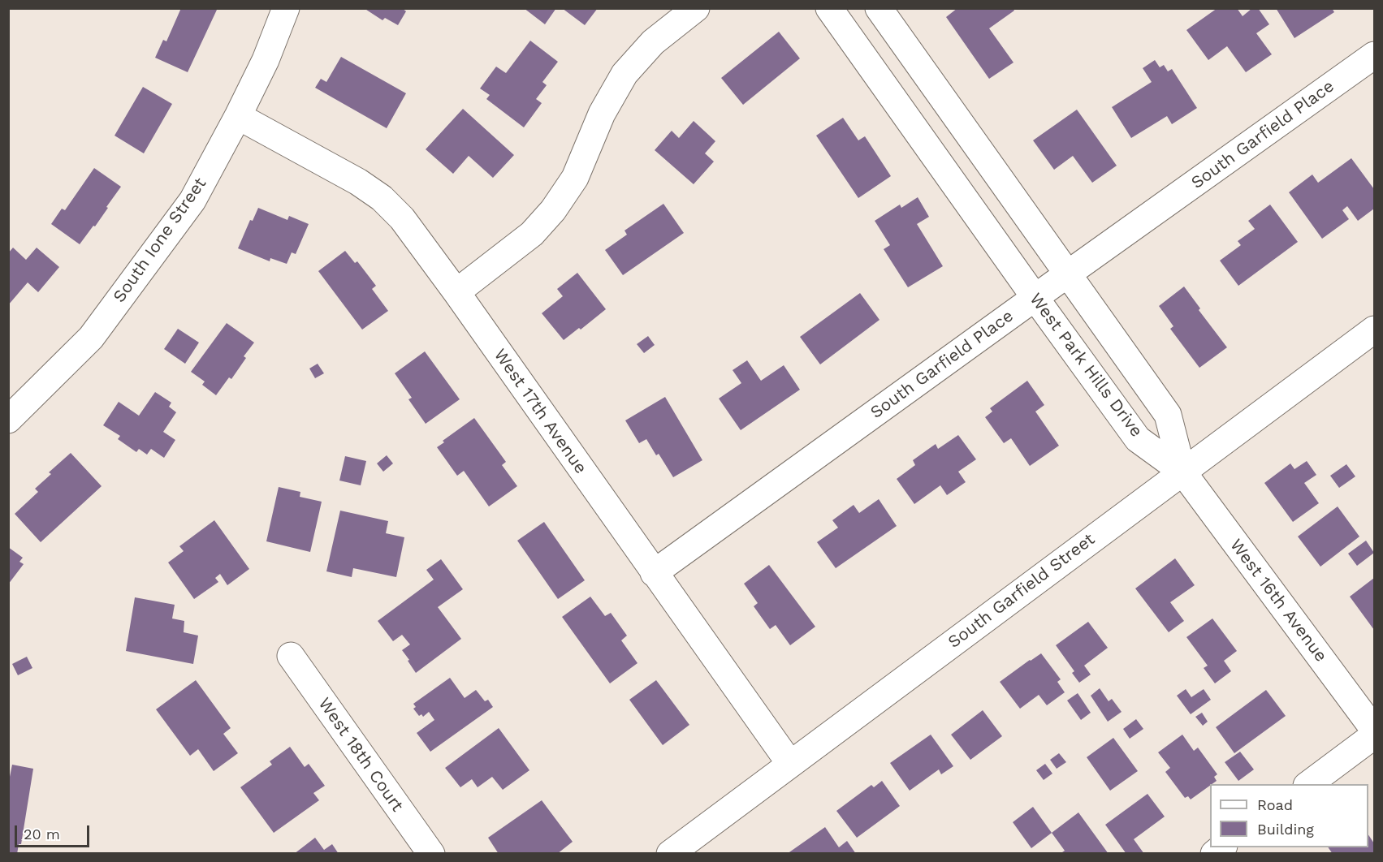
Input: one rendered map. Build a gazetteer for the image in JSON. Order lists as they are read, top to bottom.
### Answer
{
  "streets": {
    "street": [
      "South Garfield Place",
      "South Ione Street",
      "West Park Hills Drive",
      "West 17th Avenue",
      "South Garfield Street",
      "West 16th Avenue",
      "West 18th Court"
    ]
  },
  "crossings": [
    ["South Garfield Place", "West Park Hills Drive"],
    ["South Garfield Place", "West 17th Avenue"],
    ["South Ione Street", "West 17th Avenue"],
    ["West Park Hills Drive", "South Garfield Street"],
    ["West Park Hills Drive", "West 16th Avenue"],
    ["West 17th Avenue", "South Garfield Street"],
    ["South Garfield Street", "West 16th Avenue"]
  ],
  "legend": ["Road", "Building"],
  "scale_bar": "20 m"
}
